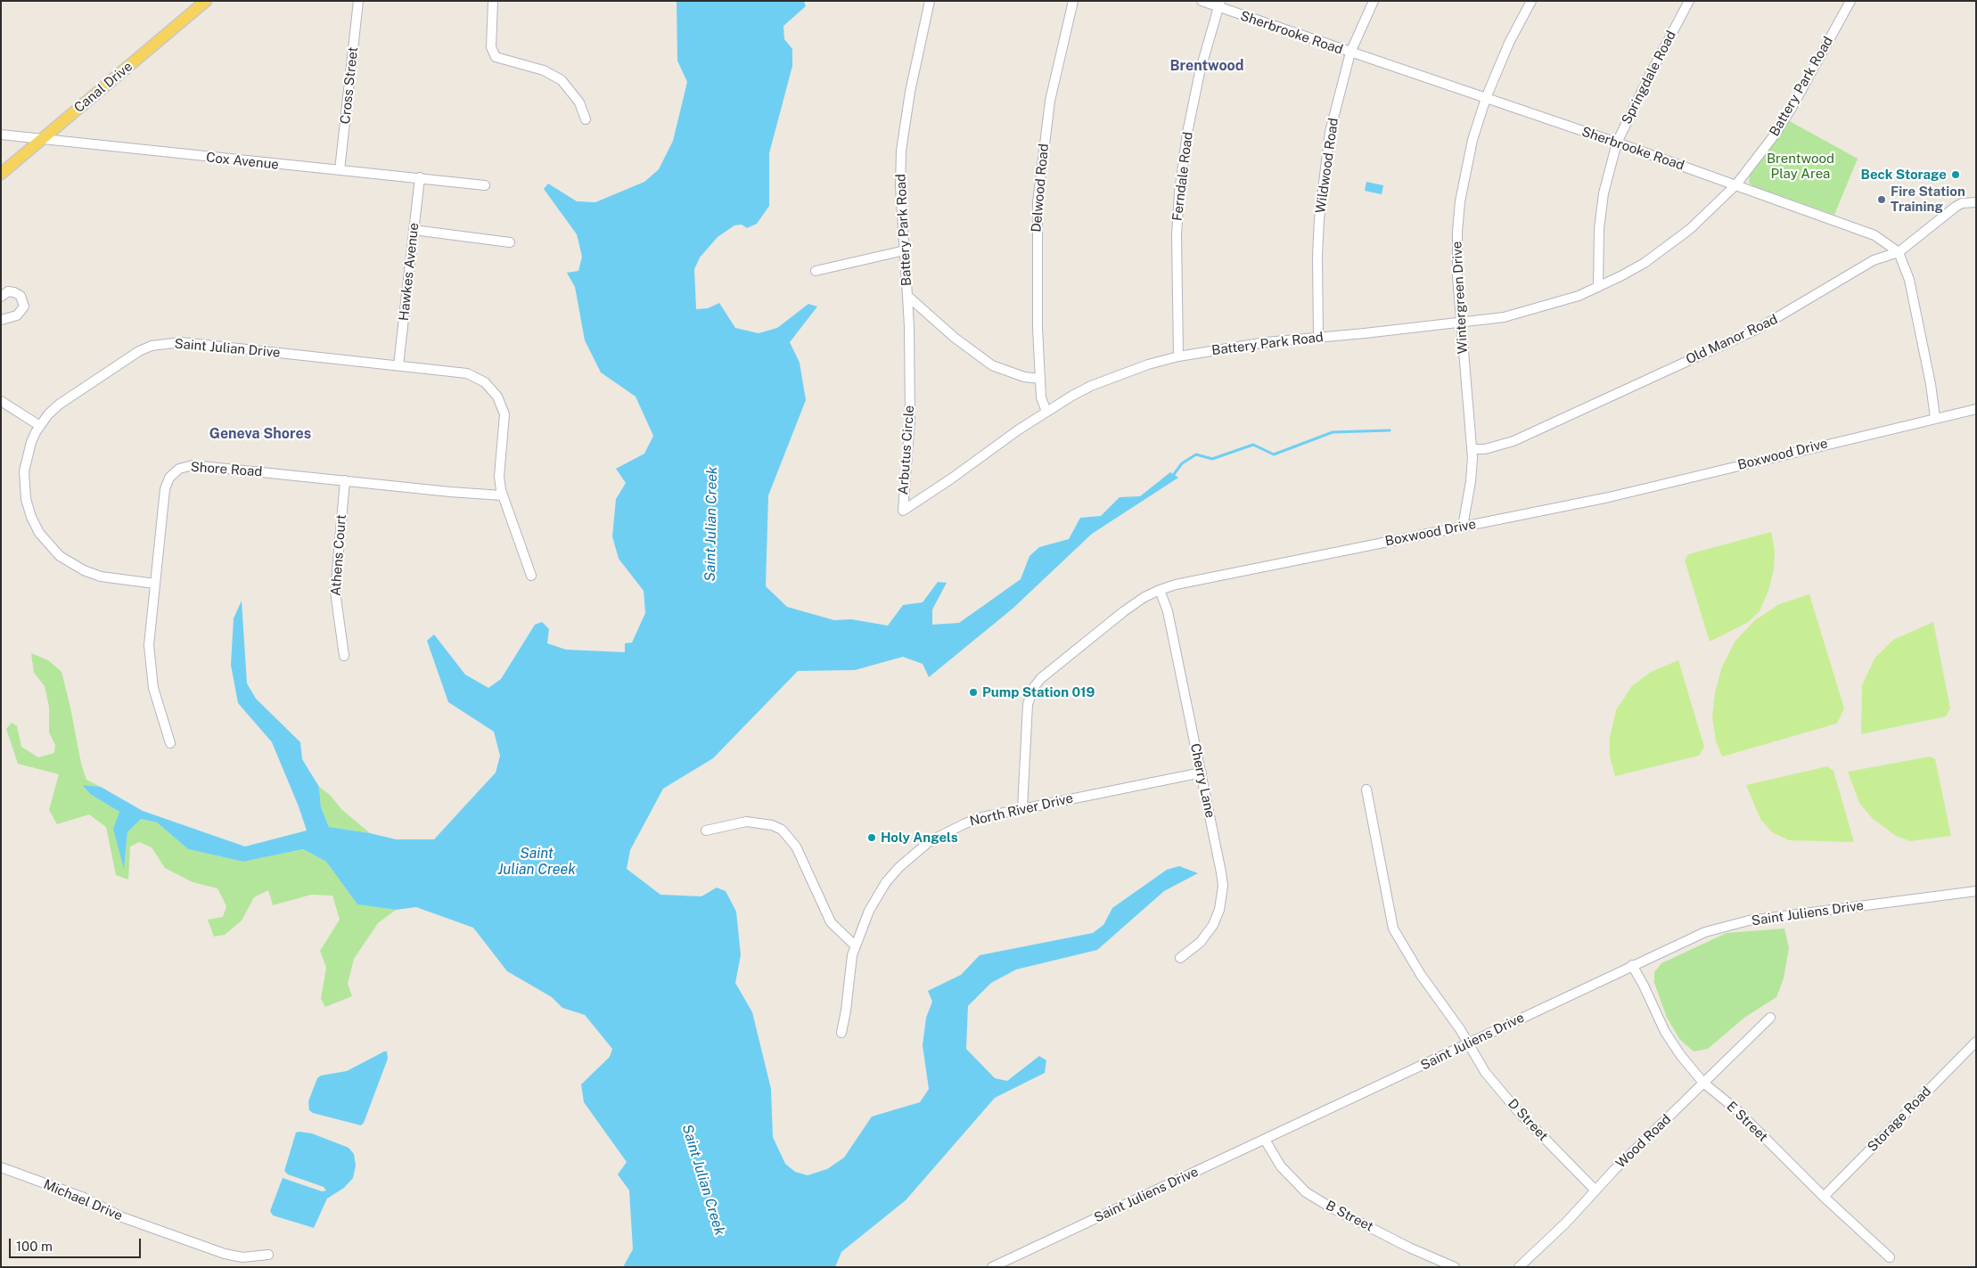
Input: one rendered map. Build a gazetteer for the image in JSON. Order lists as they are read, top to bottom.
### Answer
{
  "streets": {
    "main road": ["Canal Drive"],
    "street": [
      "Sherbrooke Road",
      "Springdale Road",
      "Cross Street",
      "Battery Park Road",
      "Cox Avenue",
      "Wildwood Road",
      "Ferndale Road",
      "Delwood Road",
      "Hawkes Avenue",
      "Wintergreen Drive",
      "Old Manor Road",
      "Saint Julian Drive",
      "Arbutus Circle",
      "Boxwood Drive",
      "Shore Road",
      "Athens Court",
      "Cherry Lane",
      "North River Drive",
      "Saint Juliens Drive",
      "Storage Road",
      "D Street",
      "E Street",
      "Wood Road",
      "Michael Drive",
      "B Street"
    ]
  },
  "crossings": [
    ["Sherbrooke Road", "Springdale Road"],
    ["Sherbrooke Road", "Battery Park Road"],
    ["Sherbrooke Road", "Wildwood Road"],
    ["Sherbrooke Road", "Ferndale Road"],
    ["Sherbrooke Road", "Wintergreen Drive"],
    ["Sherbrooke Road", "Old Manor Road"],
    ["Springdale Road", "Battery Park Road"],
    ["Cross Street", "Cox Avenue"],
    ["Battery Park Road", "Wildwood Road"],
    ["Battery Park Road", "Ferndale Road"],
    ["Battery Park Road", "Delwood Road"],
    ["Battery Park Road", "Wintergreen Drive"],
    ["Battery Park Road", "Arbutus Circle"],
    ["Canal Drive", "Cox Avenue"],
    ["Cox Avenue", "Hawkes Avenue"],
    ["Hawkes Avenue", "Saint Julian Drive"],
    ["Wintergreen Drive", "Old Manor Road"],
    ["Wintergreen Drive", "Boxwood Drive"],
    ["Saint Julian Drive", "Shore Road"],
    ["Boxwood Drive", "Cherry Lane"],
    ["Boxwood Drive", "North River Drive"],
    ["Shore Road", "Athens Court"],
    ["Cherry Lane", "North River Drive"],
    ["Saint Juliens Drive", "D Street"],
    ["Saint Juliens Drive", "E Street"],
    ["Saint Juliens Drive", "B Street"],
    ["Storage Road", "E Street"],
    ["D Street", "Wood Road"],
    ["E Street", "Wood Road"]
  ],
  "districts": ["Brentwood", "Geneva Shores"],
  "water": ["Saint Julian Creek"],
  "parks": ["Brentwood Play Area"],
  "places": [
    "Beck Storage",
    "Fire Station Training",
    "Pump Station 019",
    "Holy Angels"
  ],
  "scale_bar": "100 m"
}
